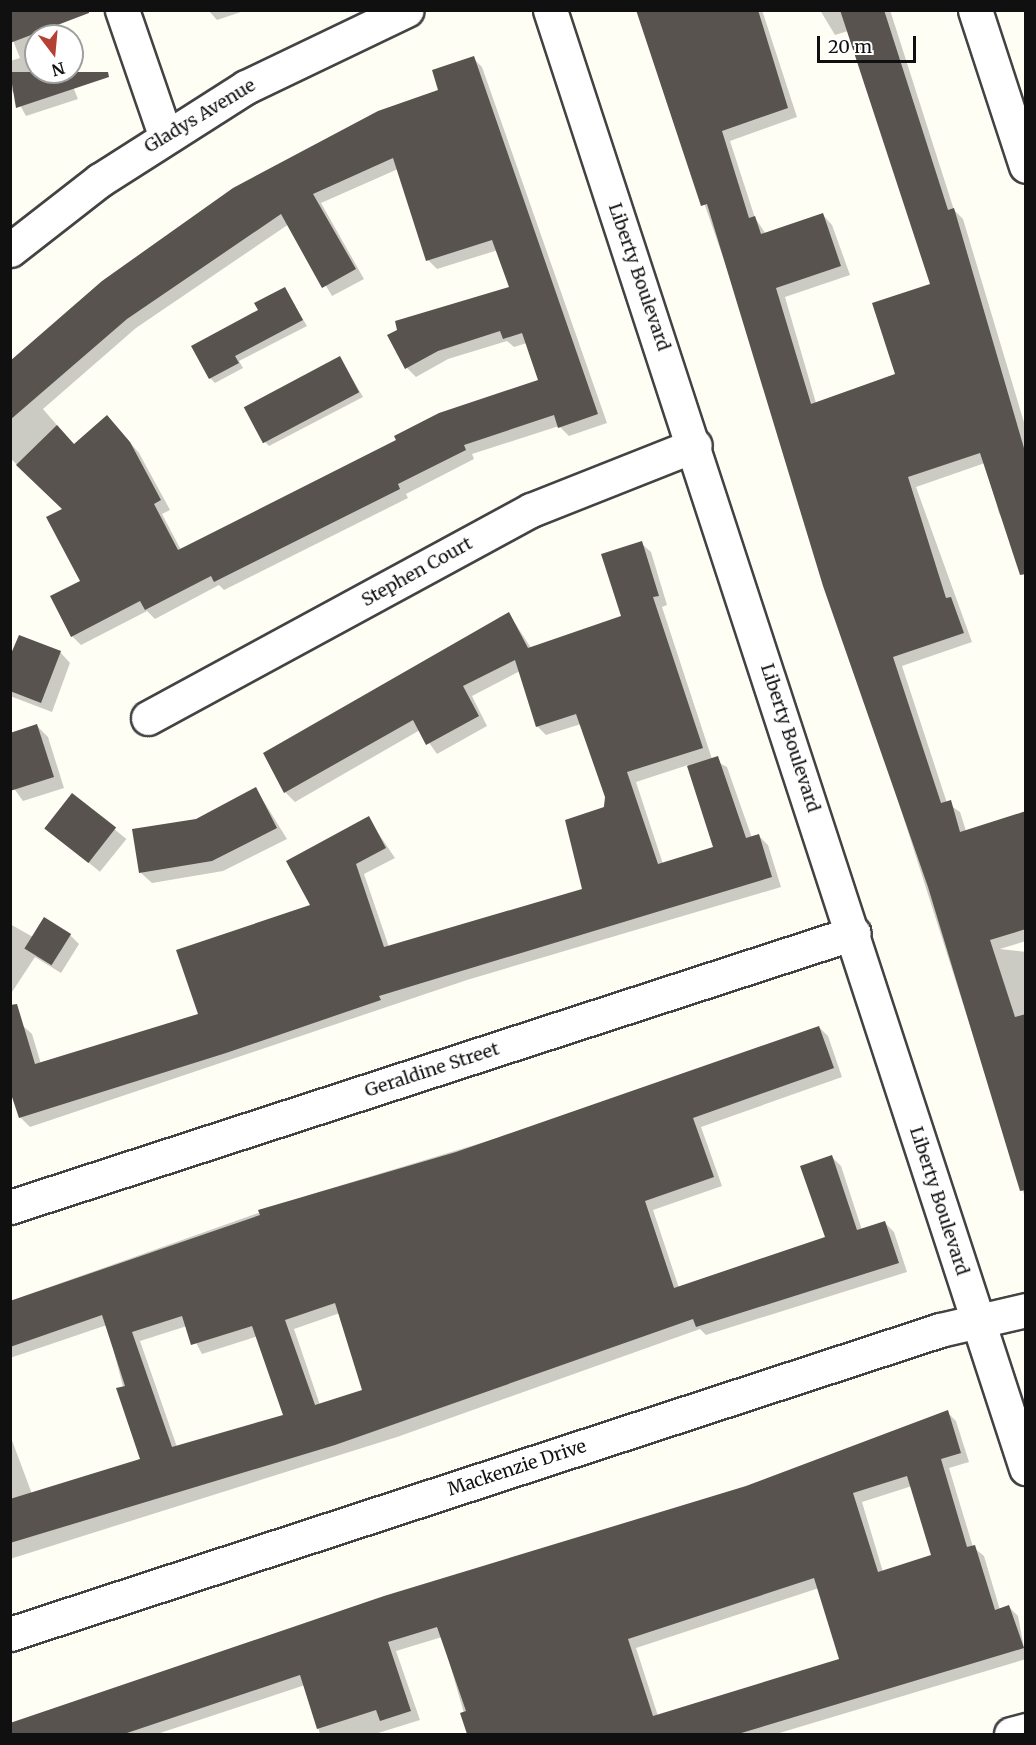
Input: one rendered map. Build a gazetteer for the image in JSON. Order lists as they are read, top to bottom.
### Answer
{
  "streets": {
    "street": [
      "Gladys Avenue",
      "Liberty Boulevard",
      "Stephen Court",
      "Geraldine Street",
      "Mackenzie Drive"
    ]
  },
  "crossings": [
    ["Liberty Boulevard", "Stephen Court"],
    ["Liberty Boulevard", "Geraldine Street"],
    ["Liberty Boulevard", "Mackenzie Drive"]
  ],
  "scale_bar": "20 m",
  "north": "bottom"
}
